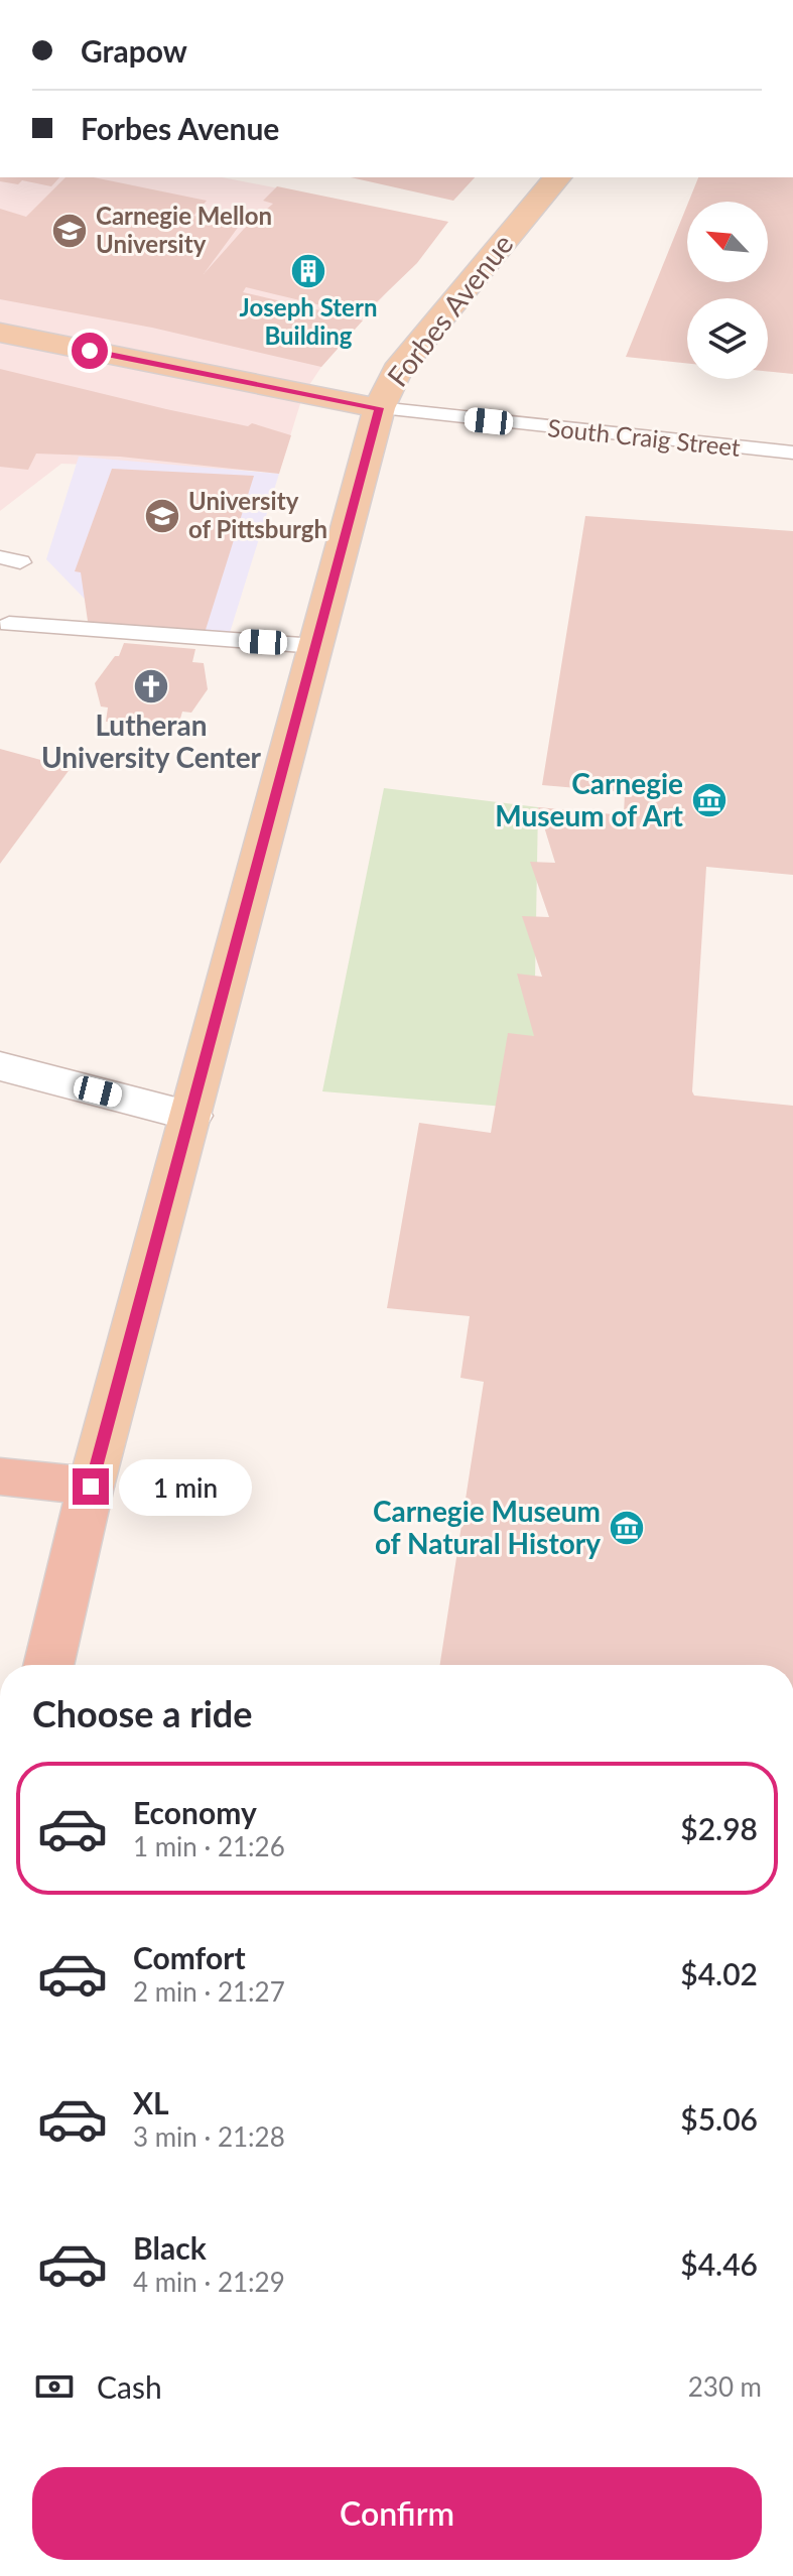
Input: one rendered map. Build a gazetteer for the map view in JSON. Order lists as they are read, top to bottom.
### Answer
{
  "streets": {
    "highway": ["Forbes Avenue"],
    "main road": ["South Craig Street"]
  },
  "crossings": [
    ["Forbes Avenue", "South Craig Street"]
  ],
  "places": {
    "school or university": ["Carnegie Mellon University", "University of Pittsburgh"],
    "building": ["Joseph Stern Building"],
    "church": ["Lutheran University Center"],
    "museum": ["Carnegie Museum of Art", "Carnegie Museum of Natural History"]
  },
  "north": "top left",
  "page": {
    "banner": ["Grapow", "Forbes Avenue"],
    "bubble": "1 min",
    "heading": "Choose a ride",
    "list": [
      {
        "name": "Economy",
        "note": "1 min · 21:26",
        "value": "$2.98"
      },
      {
        "name": "Comfort",
        "note": "2 min · 21:27",
        "value": "$4.02"
      },
      {
        "name": "XL",
        "note": "3 min · 21:28",
        "value": "$5.06"
      },
      {
        "name": "Black",
        "note": "4 min · 21:29",
        "value": "$4.46"
      }
    ],
    "pay": ["Cash", "230 m"],
    "buttons": "Confirm"
  }
}
